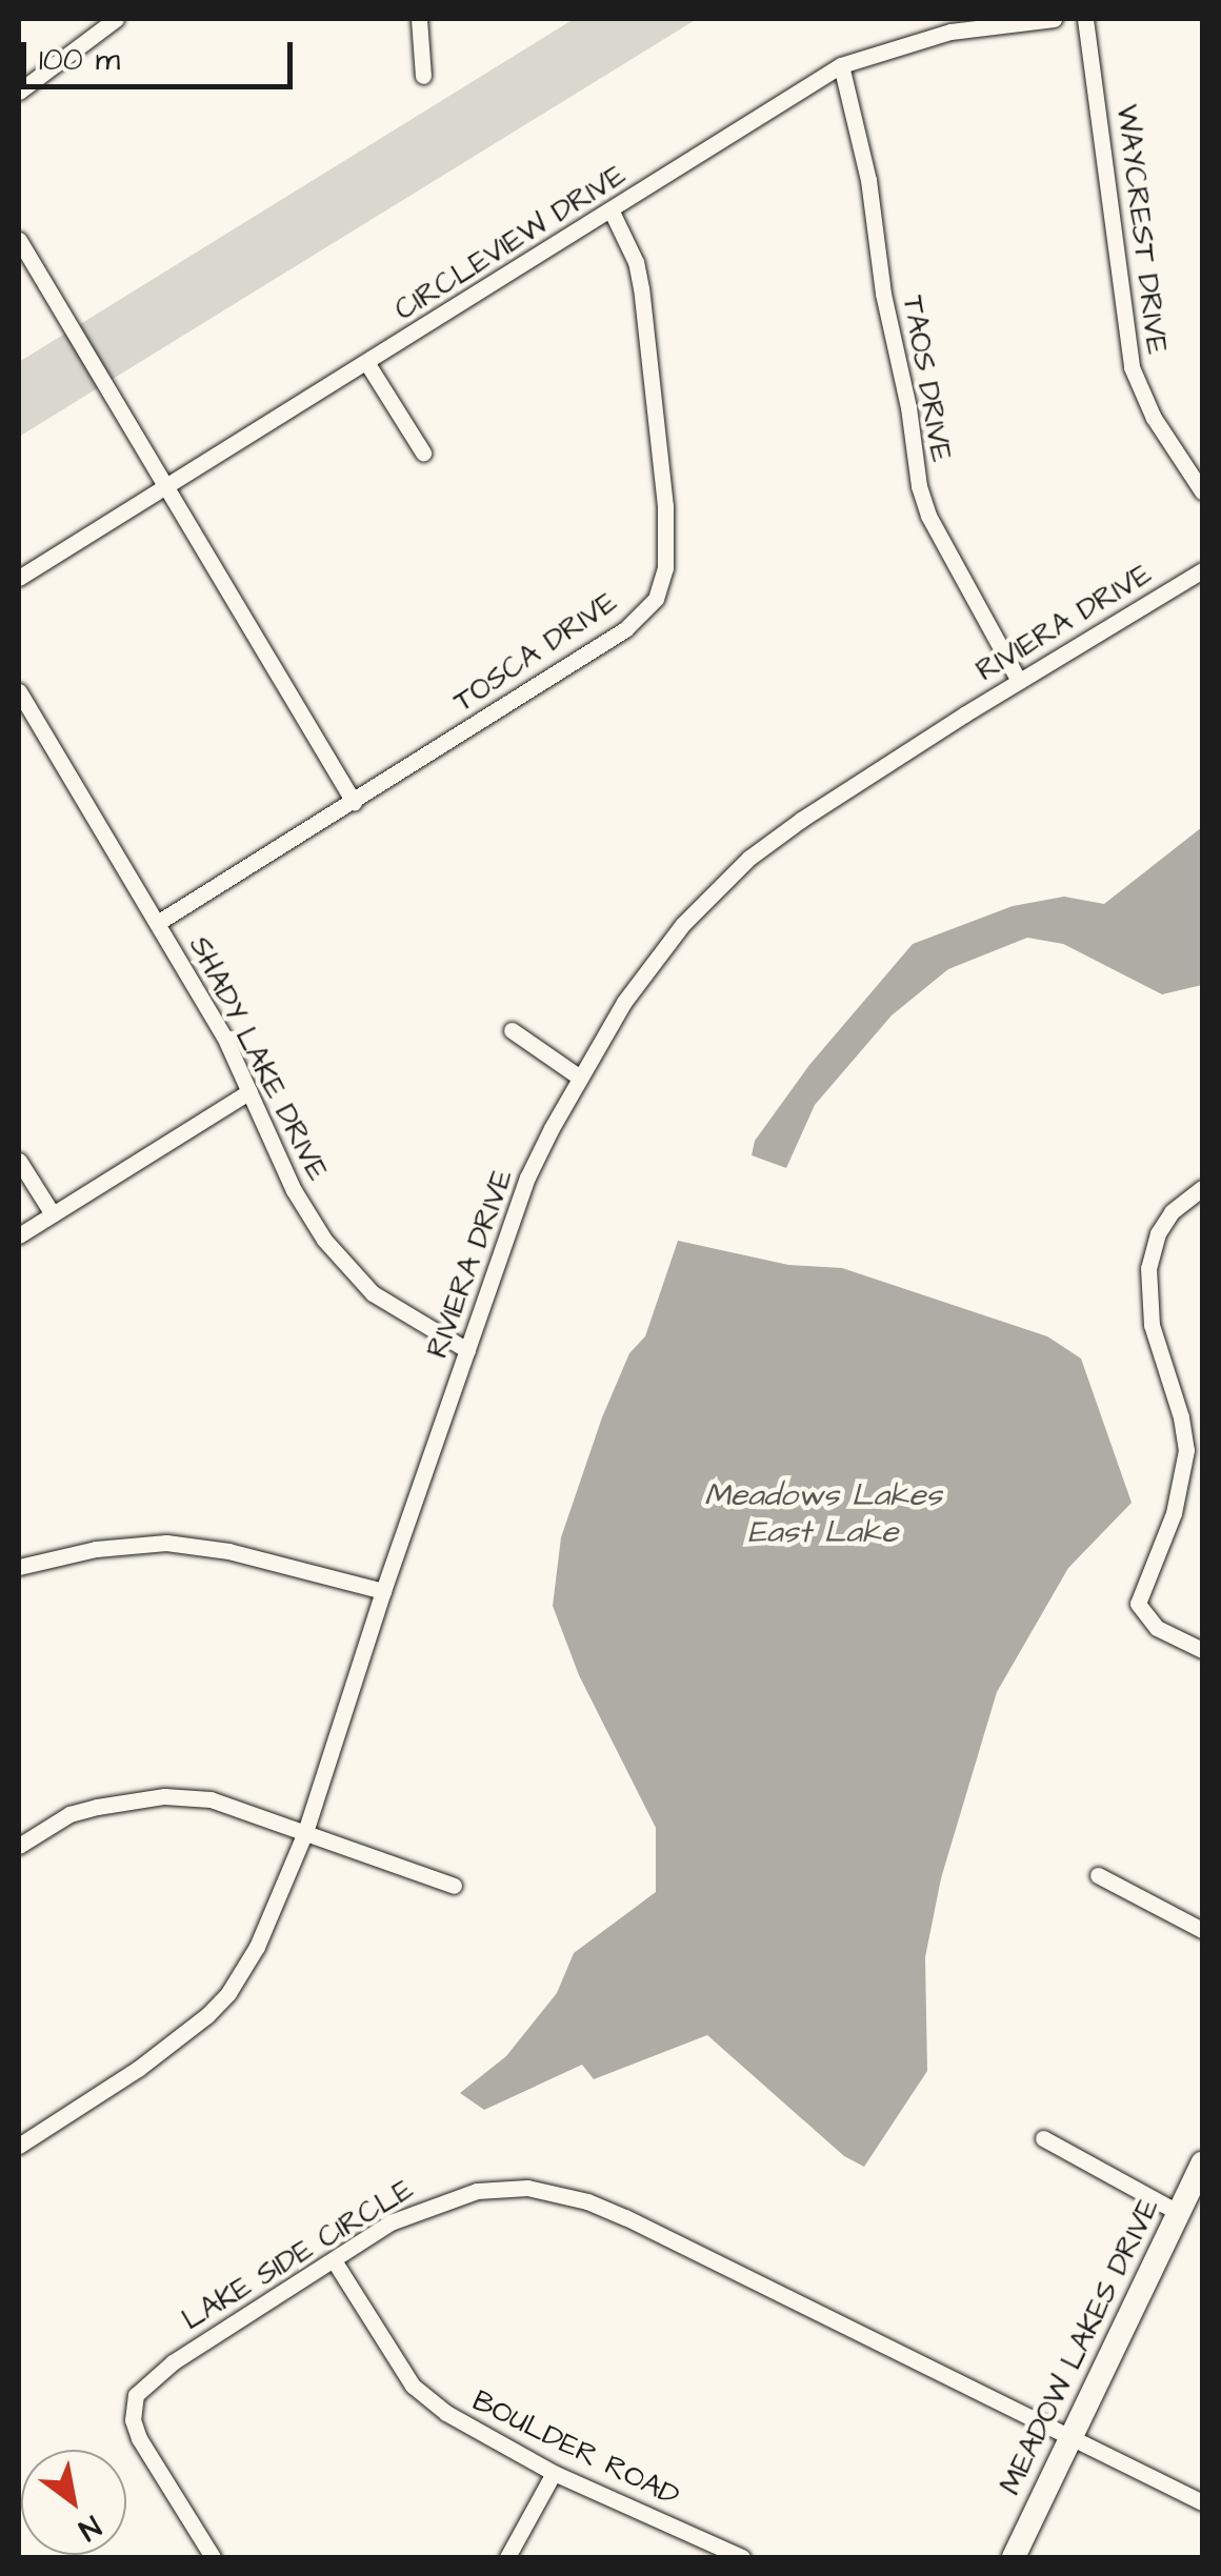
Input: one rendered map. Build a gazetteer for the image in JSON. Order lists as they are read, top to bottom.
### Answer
{
  "streets": {
    "street": [
      "WAYCREST DRIVE",
      "CIRCLEVIEW DRIVE",
      "TAOS DRIVE",
      "RIVIERA DRIVE",
      "TOSCA DRIVE",
      "SHADY LAKE DRIVE",
      "LAKE SIDE CIRCLE",
      "MEADOW LAKES DRIVE",
      "BOULDER ROAD"
    ]
  },
  "crossings": [
    ["CIRCLEVIEW DRIVE", "TAOS DRIVE"],
    ["CIRCLEVIEW DRIVE", "TOSCA DRIVE"],
    ["TAOS DRIVE", "RIVIERA DRIVE"],
    ["RIVIERA DRIVE", "SHADY LAKE DRIVE"],
    ["TOSCA DRIVE", "SHADY LAKE DRIVE"],
    ["LAKE SIDE CIRCLE", "MEADOW LAKES DRIVE"],
    ["LAKE SIDE CIRCLE", "BOULDER ROAD"]
  ],
  "water": ["Meadows Lakes East Lake"],
  "scale_bar": "100 m",
  "north": "bottom right"
}
